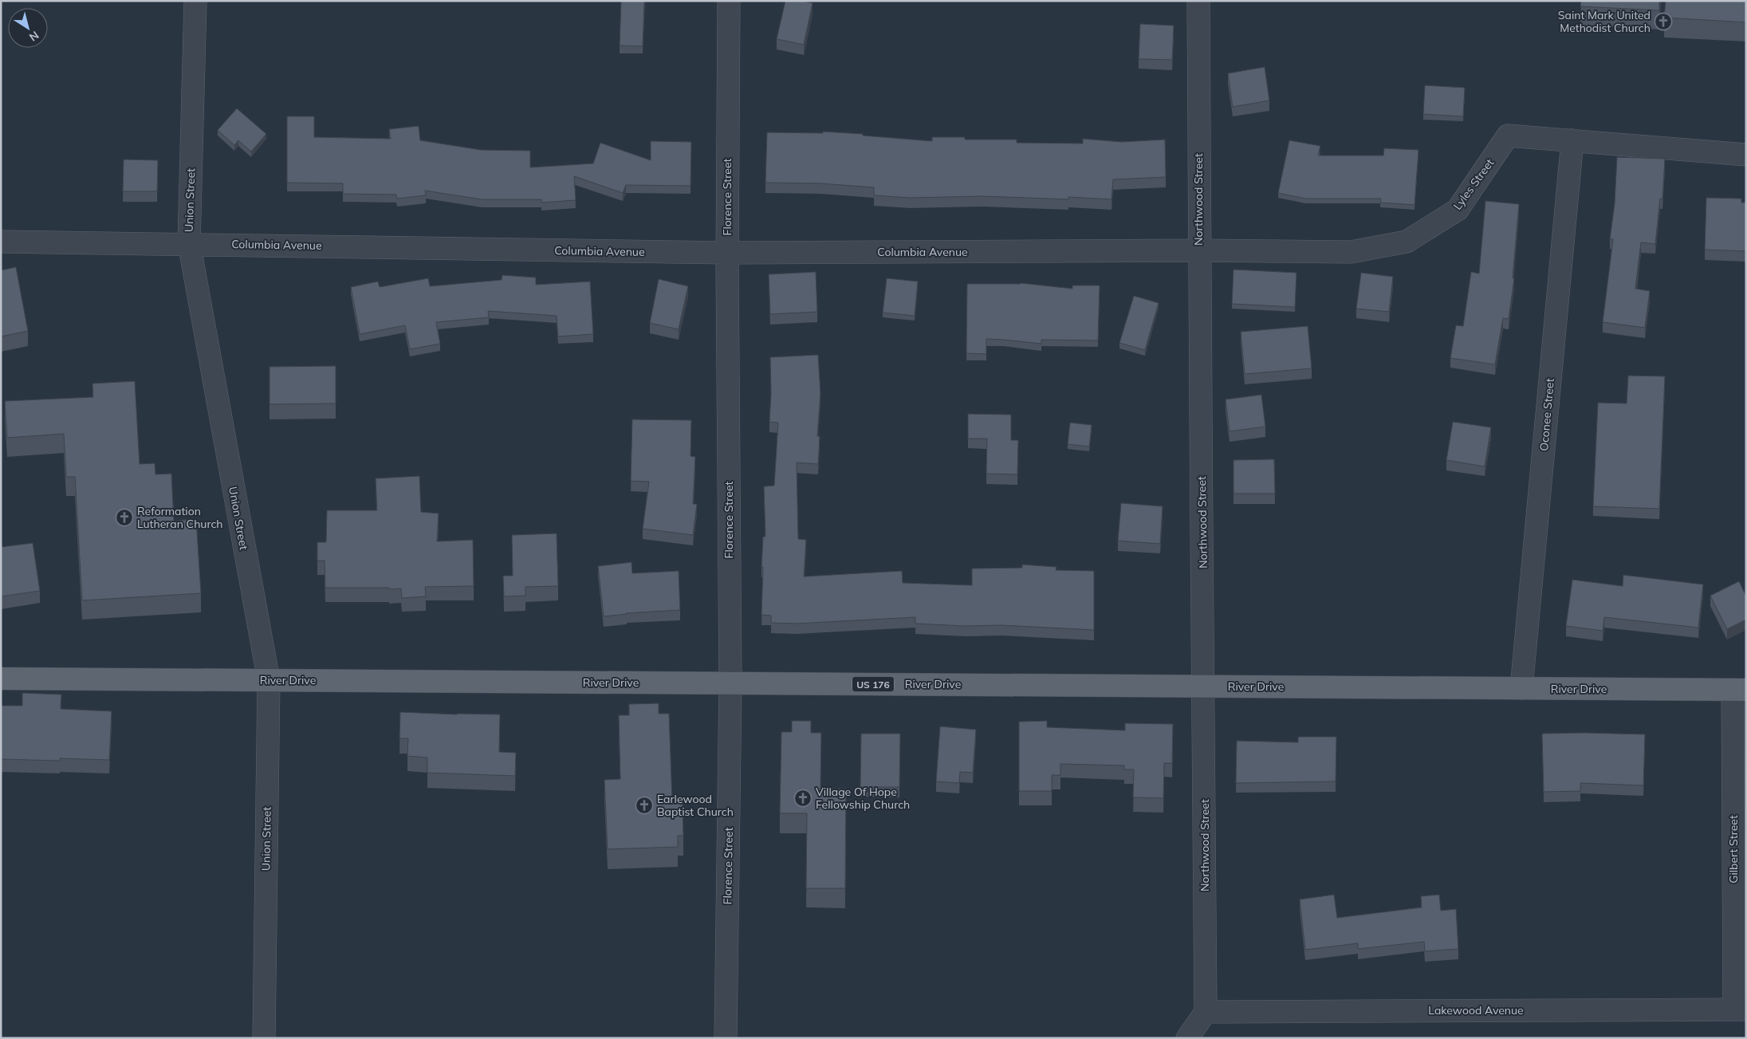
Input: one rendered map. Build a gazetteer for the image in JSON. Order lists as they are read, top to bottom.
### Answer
{
  "streets": {
    "main road": ["River Drive", "US 176"],
    "street": [
      "Lyles Street",
      "Florence Street",
      "Northwood Street",
      "Union Street",
      "Columbia Avenue",
      "Oconee Street",
      "Gilbert Street",
      "Lakewood Avenue"
    ]
  },
  "crossings": [
    ["Lyles Street", "Northwood Street"],
    ["Lyles Street", "Columbia Avenue"],
    ["Lyles Street", "Oconee Street"],
    ["Florence Street", "Columbia Avenue"],
    ["Florence Street", "River Drive"],
    ["Northwood Street", "Columbia Avenue"],
    ["Northwood Street", "River Drive"],
    ["Northwood Street", "Lakewood Avenue"],
    ["Union Street", "Columbia Avenue"],
    ["Union Street", "River Drive"],
    ["Oconee Street", "River Drive"],
    ["River Drive", "Gilbert Street"],
    ["Gilbert Street", "Lakewood Avenue"]
  ],
  "places": {
    "church": [
      "Saint Mark United Methodist Church",
      "Reformation Lutheran Church",
      "Village Of Hope Fellowship Church",
      "Earlewood Baptist Church"
    ]
  },
  "north": "bottom right"
}
